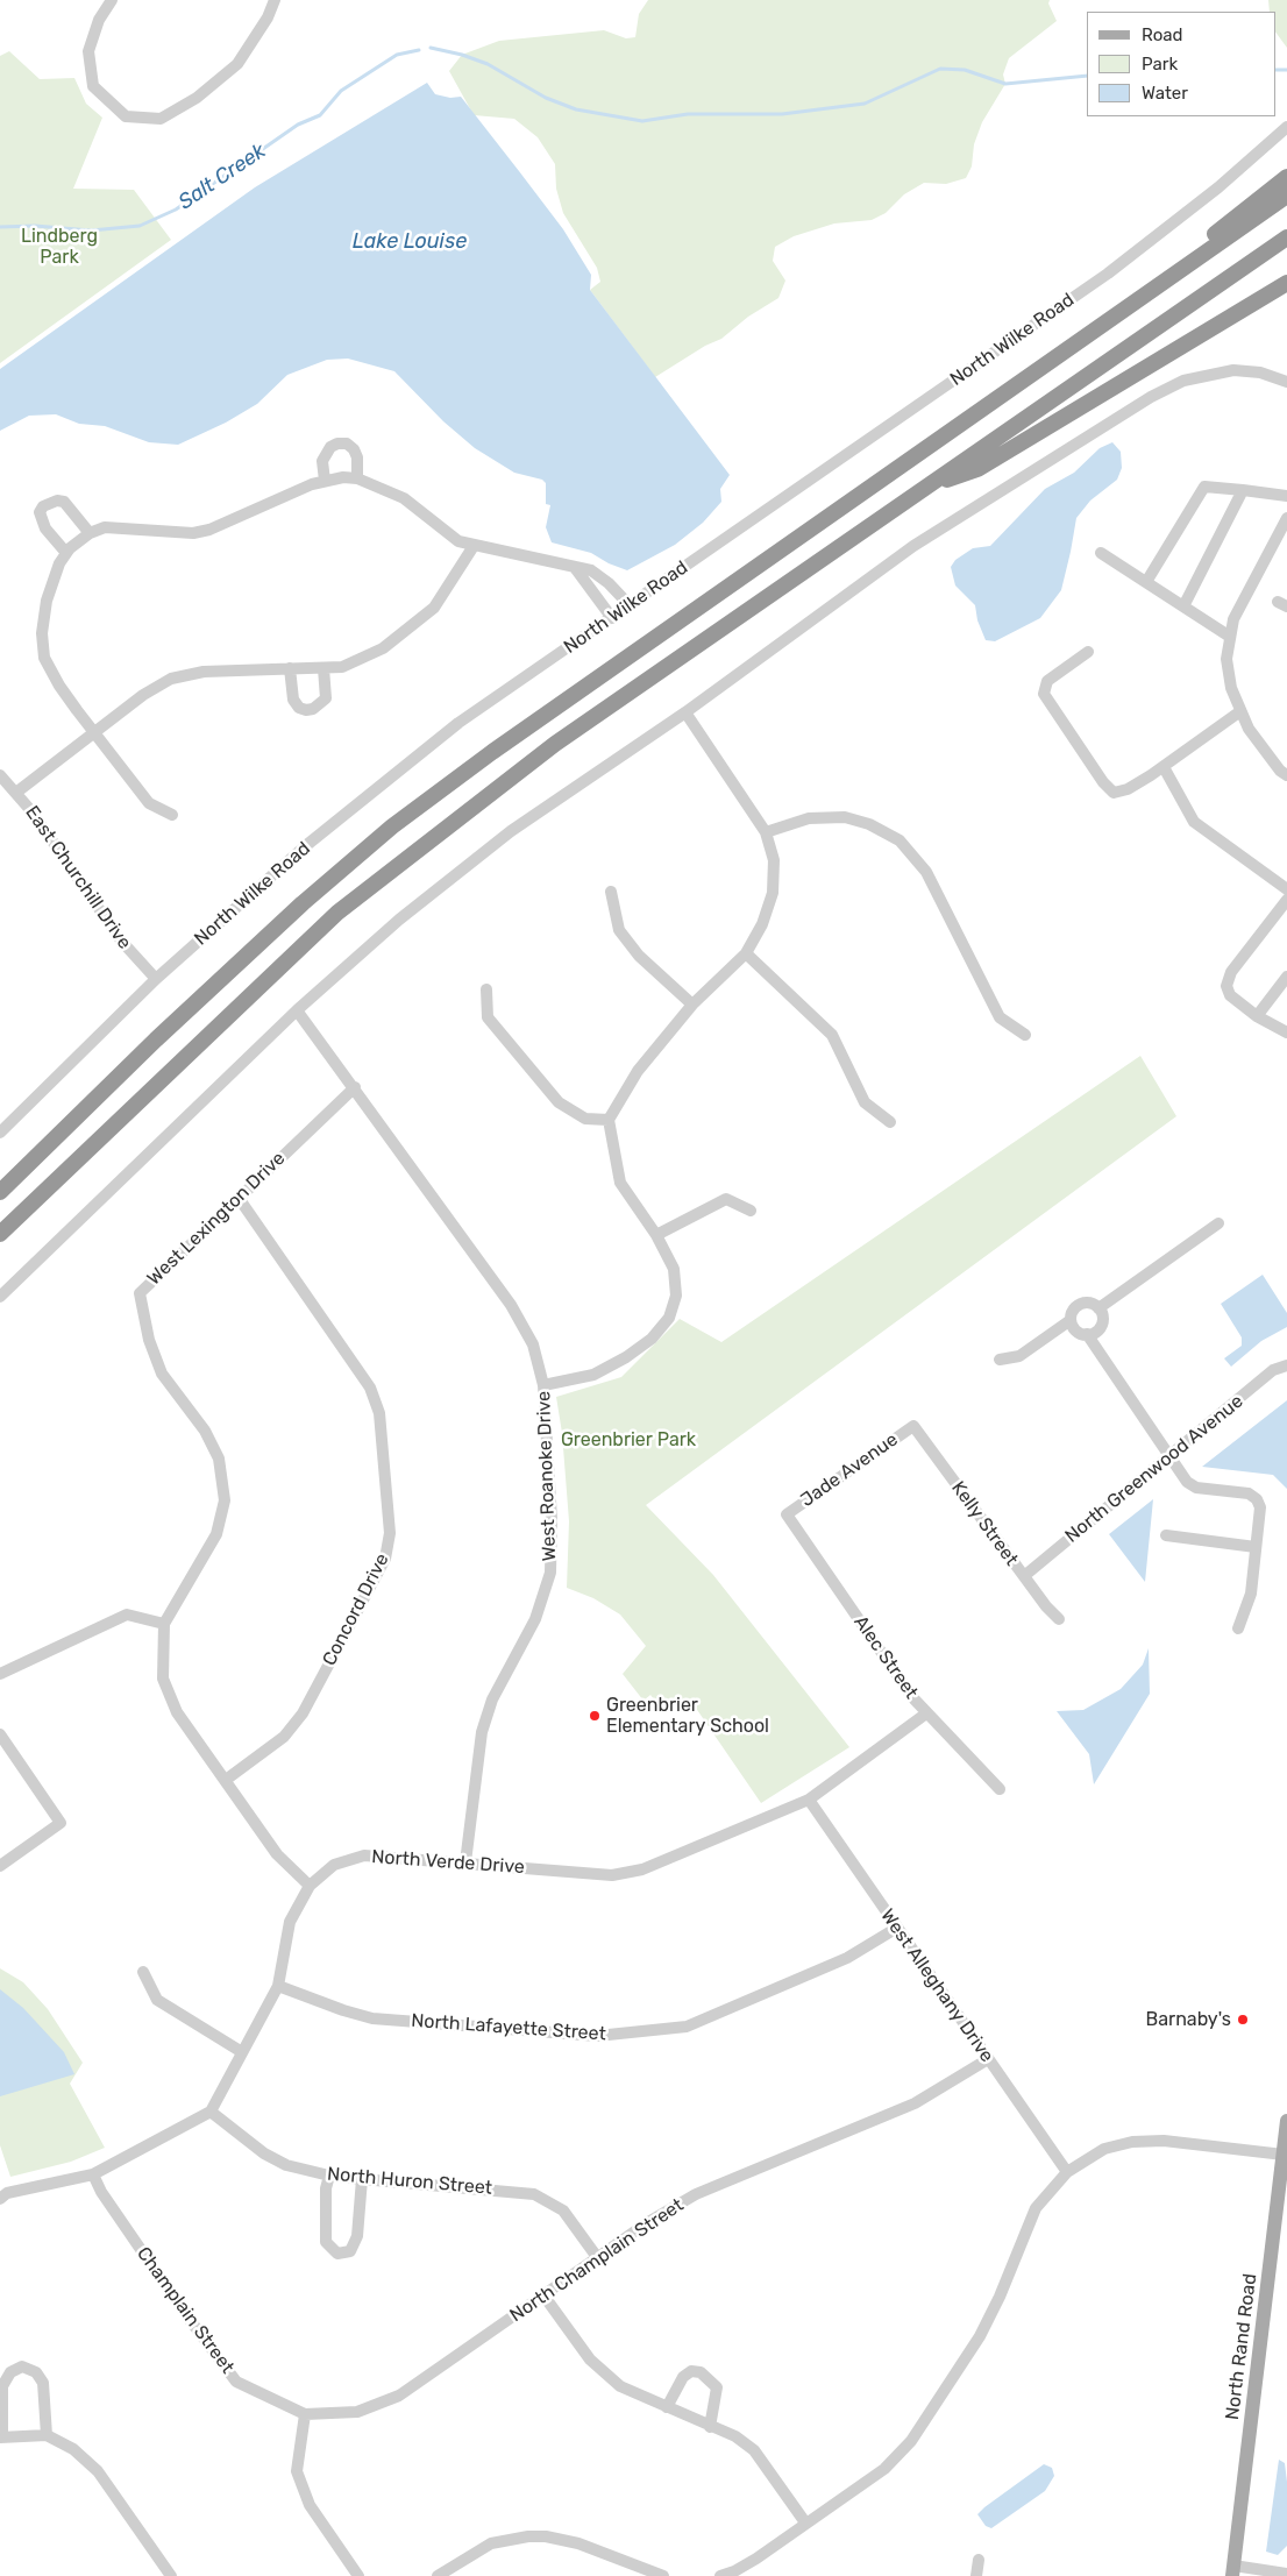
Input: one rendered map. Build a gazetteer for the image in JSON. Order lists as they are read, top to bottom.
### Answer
{
  "streets": {
    "main road": ["North Rand Road"],
    "street": [
      "North Wilke Road",
      "East Churchill Drive",
      "West Lexington Drive",
      "North Greenwood Avenue",
      "Jade Avenue",
      "West Roanoke Drive",
      "Kelly Street",
      "Concord Drive",
      "Alec Street",
      "North Verde Drive",
      "West Alleghany Drive",
      "North Lafayette Street",
      "North Huron Street",
      "North Champlain Street",
      "Champlain Street"
    ]
  },
  "crossings": [
    ["North Wilke Road", "East Churchill Drive"],
    ["West Lexington Drive", "West Roanoke Drive"],
    ["West Lexington Drive", "Concord Drive"],
    ["West Lexington Drive", "North Verde Drive"],
    ["North Greenwood Avenue", "Kelly Street"],
    ["Jade Avenue", "Kelly Street"],
    ["Jade Avenue", "Alec Street"],
    ["West Roanoke Drive", "North Verde Drive"],
    ["Alec Street", "North Verde Drive"],
    ["North Verde Drive", "West Alleghany Drive"],
    ["North Verde Drive", "North Lafayette Street"],
    ["North Verde Drive", "North Huron Street"],
    ["West Alleghany Drive", "North Lafayette Street"],
    ["West Alleghany Drive", "North Champlain Street"],
    ["North Huron Street", "North Champlain Street"],
    ["North Champlain Street", "Champlain Street"]
  ],
  "water": ["Salt Creek", "Lake Louise"],
  "parks": ["Lindberg Park", "Greenbrier Park"],
  "places": ["Greenbrier Elementary School", "Barnaby's"],
  "legend": ["Road", "Park", "Water"]
}
